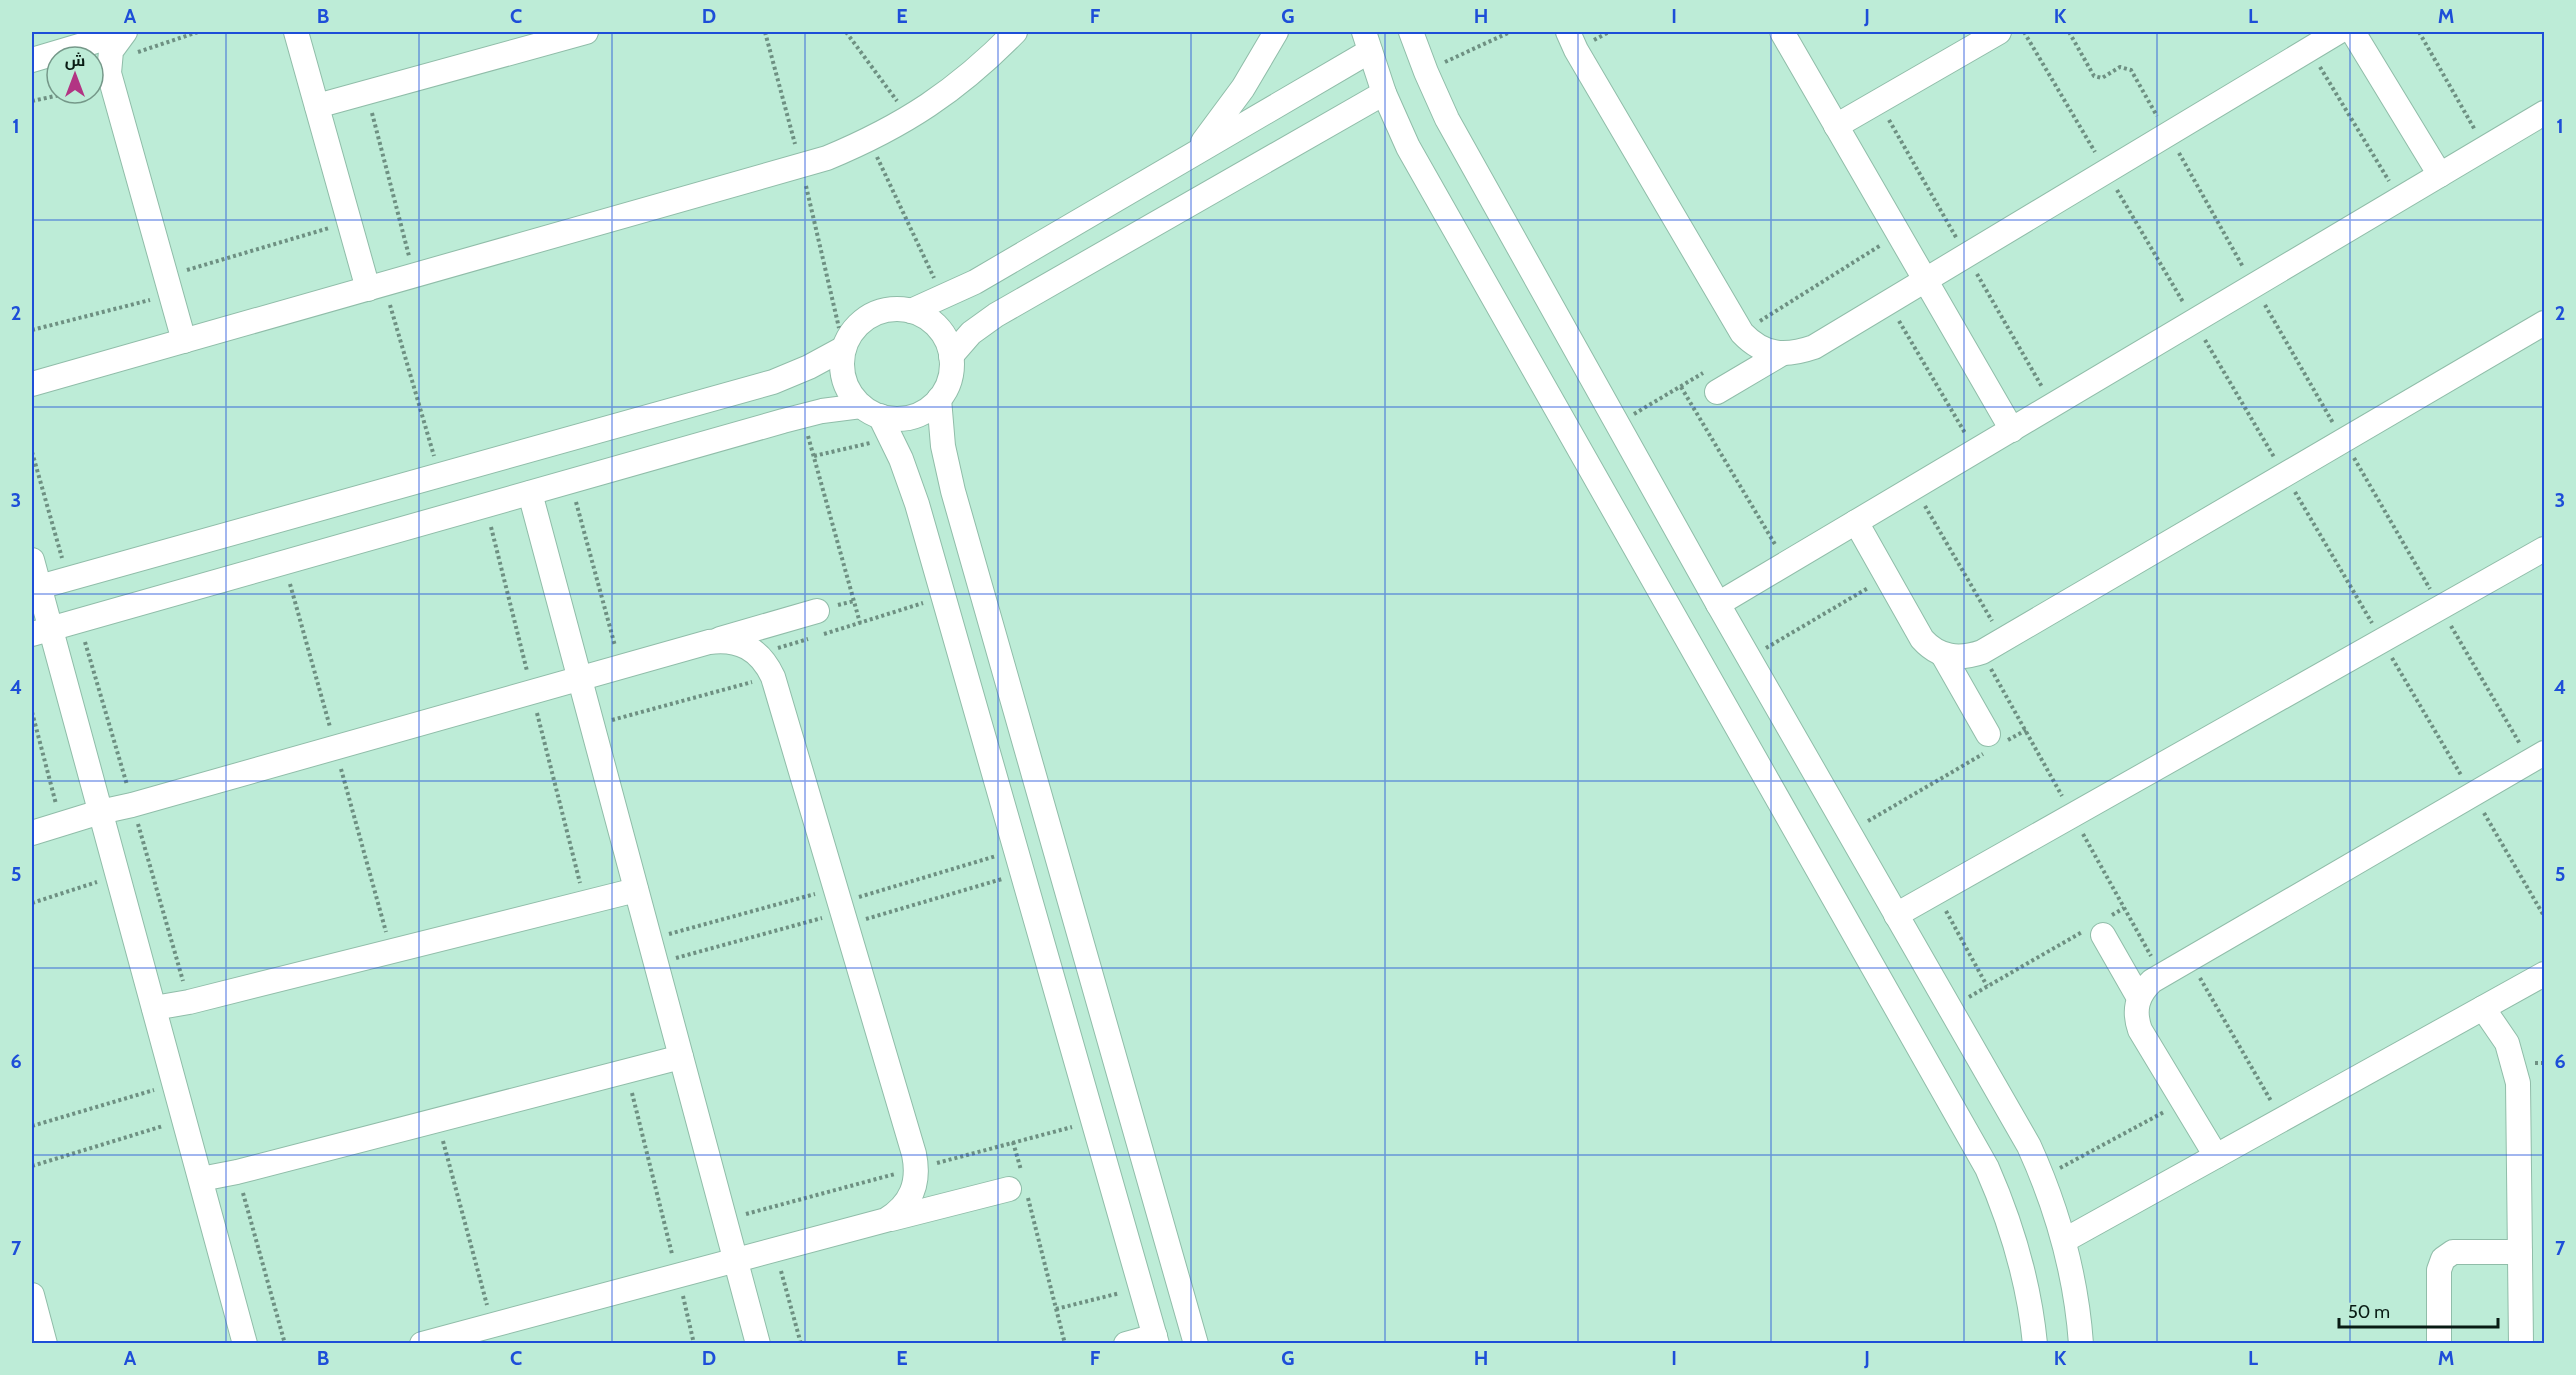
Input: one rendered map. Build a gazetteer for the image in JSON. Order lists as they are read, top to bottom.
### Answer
{
  "scale_bar": "50 m",
  "north": "top",
  "grid": {
    "columns": [
      "A",
      "B",
      "C",
      "D",
      "E",
      "F",
      "G",
      "H",
      "I",
      "J",
      "K",
      "L",
      "M"
    ],
    "rows": [
      "1",
      "2",
      "3",
      "4",
      "5",
      "6",
      "7"
    ]
  }
}
